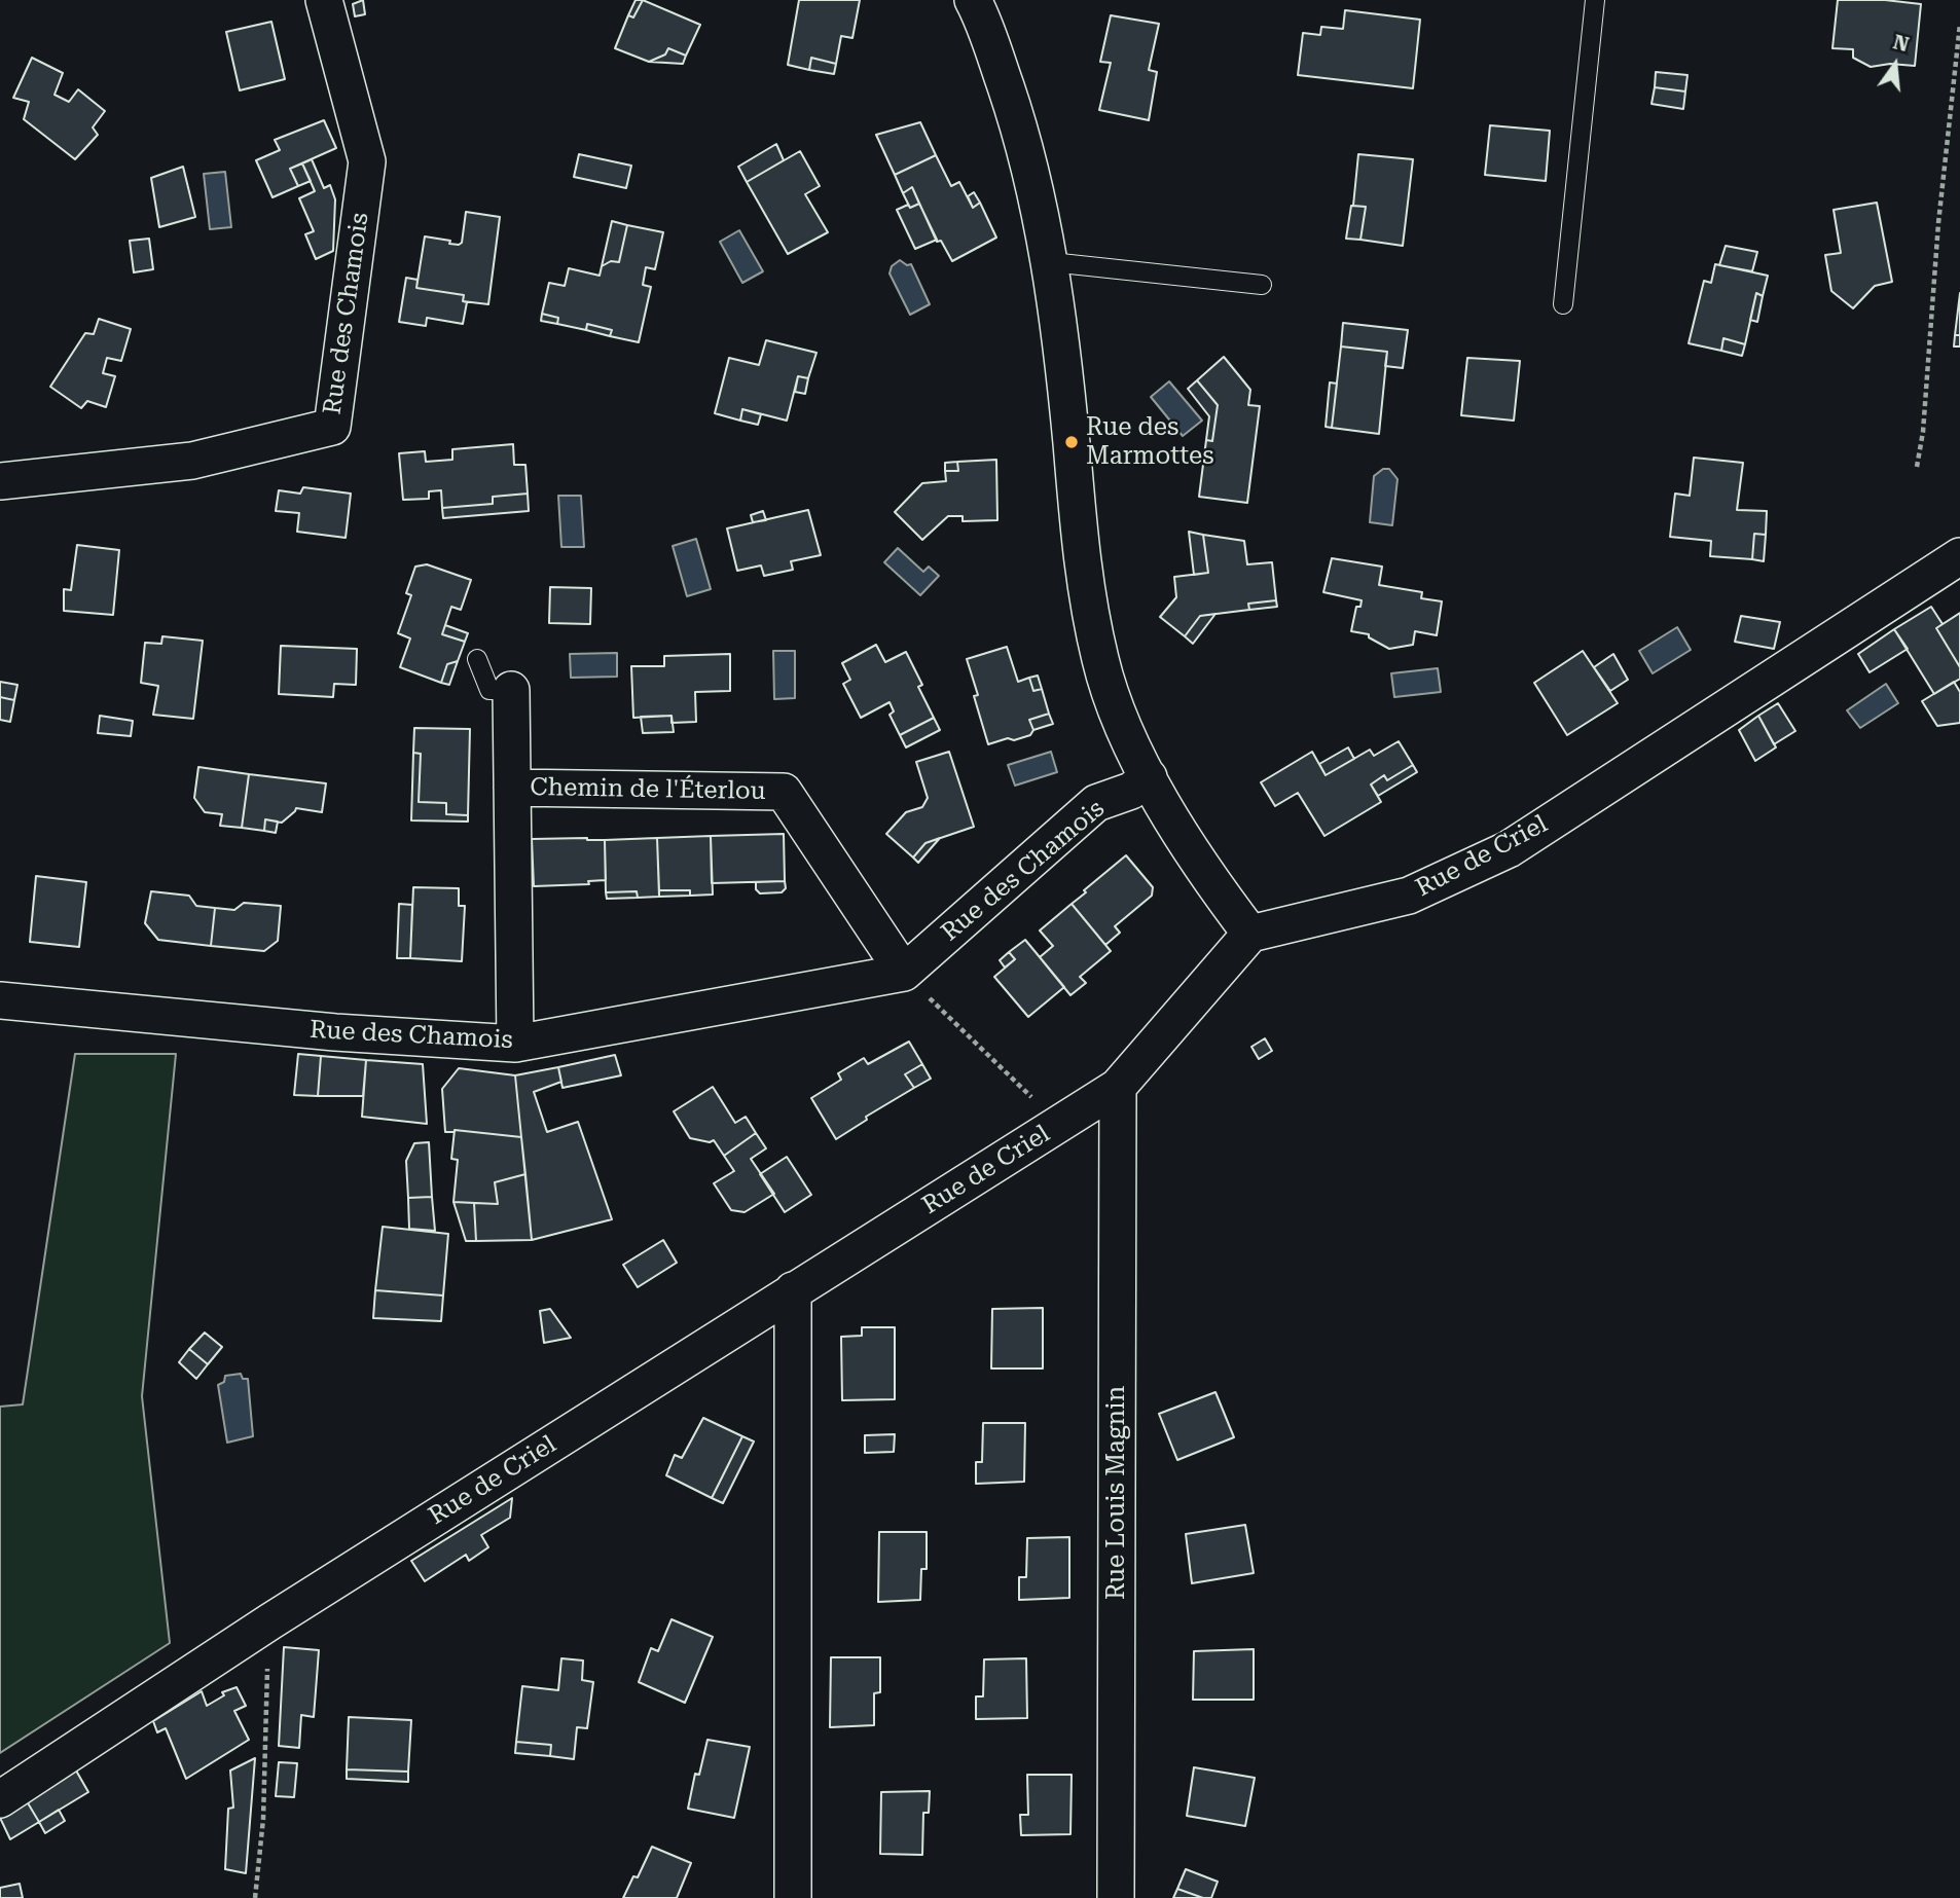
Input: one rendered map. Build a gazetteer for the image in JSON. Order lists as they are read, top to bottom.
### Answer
{
  "streets": {
    "street": [
      "Rue des Chamois",
      "Chemin de l'Éterlou",
      "Rue de Criel",
      "Rue Louis Magnin"
    ]
  },
  "crossings": [
    ["Rue des Chamois", "Chemin de l'Éterlou"],
    ["Rue de Criel", "Rue Louis Magnin"]
  ],
  "places": ["Rue des Marmottes"],
  "north": "top"
}
